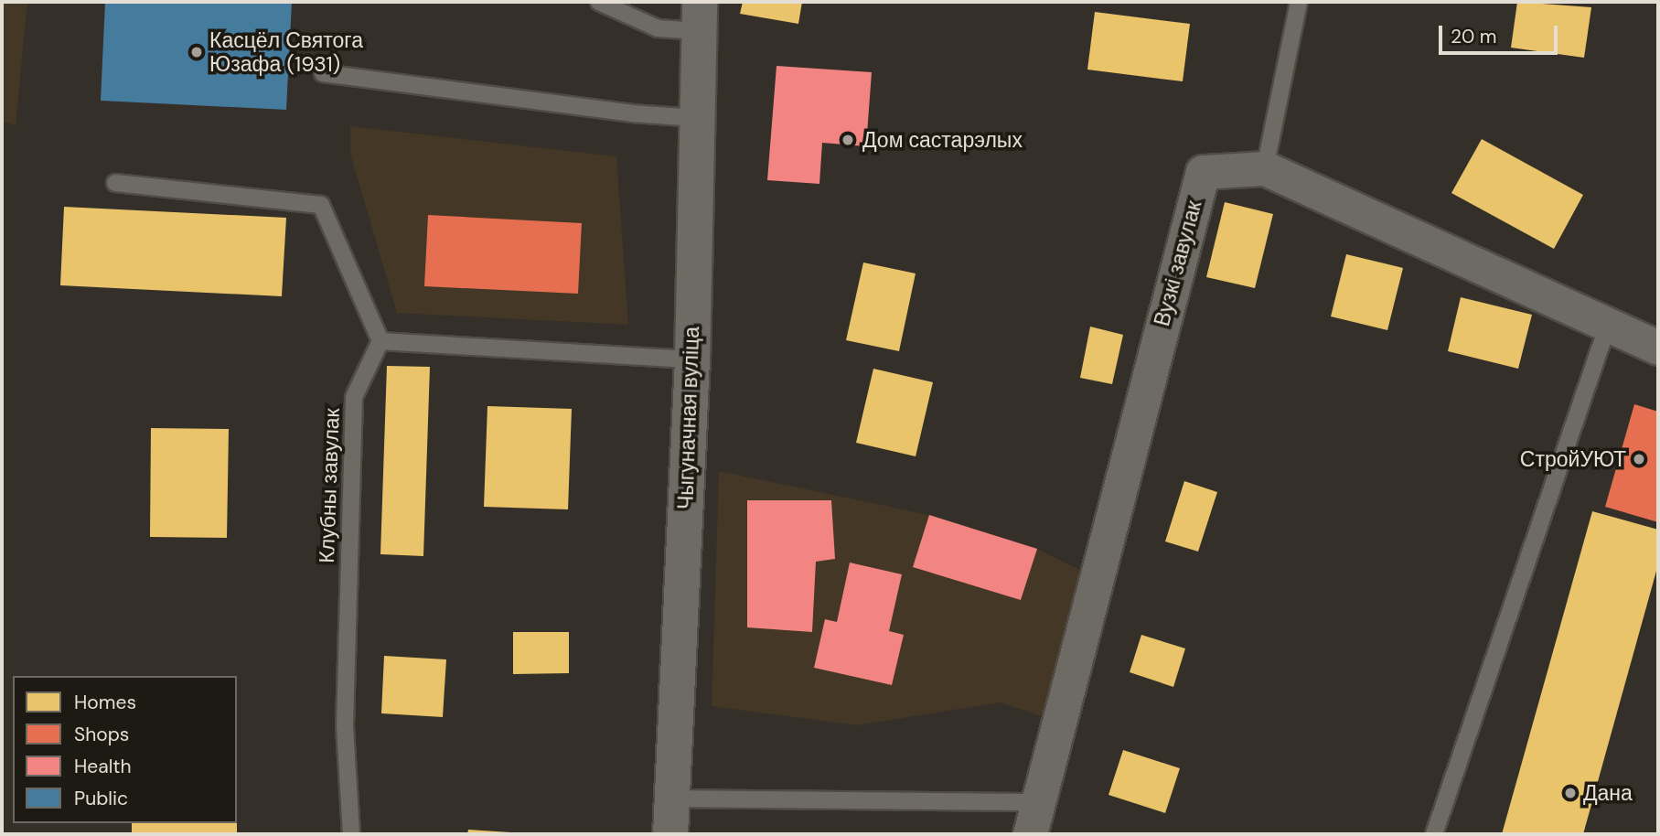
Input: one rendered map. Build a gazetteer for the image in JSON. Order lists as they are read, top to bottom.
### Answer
{
  "streets": {
    "street": ["Вузкі завулак", "Чыгуначная вуліца"],
    "lane": ["Клубны завулак"]
  },
  "places": [
    "Касцёл Святога Юзафа (1931)",
    "Дом састарэлых",
    "СтройУЮТ",
    "Дана"
  ],
  "legend": [
    "Homes",
    "Shops",
    "Health",
    "Public"
  ],
  "scale_bar": "20 m"
}
